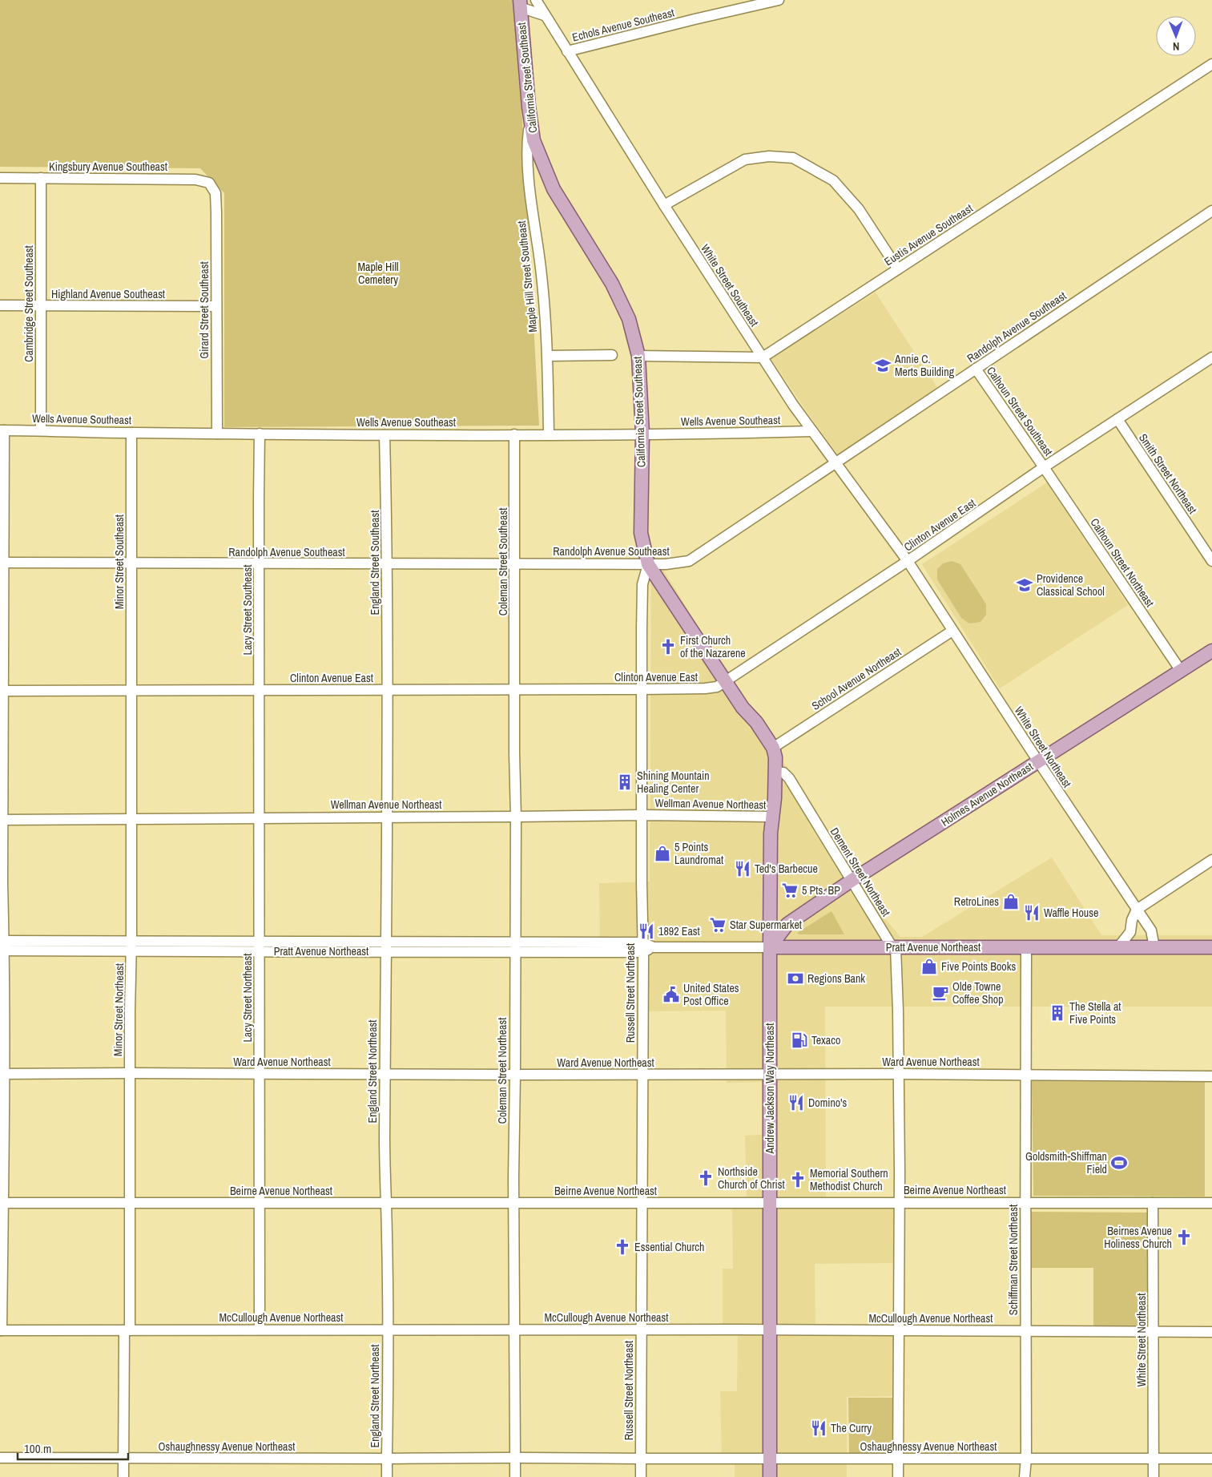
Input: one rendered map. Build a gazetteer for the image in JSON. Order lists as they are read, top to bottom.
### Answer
{
  "streets": {
    "main road": [
      "California Street Southeast",
      "Holmes Avenue Northeast",
      "Pratt Avenue Northeast",
      "Andrew Jackson Way Northeast"
    ],
    "street": [
      "Echols Avenue Southeast",
      "Kingsbury Avenue Southeast",
      "Eustis Avenue Southeast",
      "Maple Hill Street Southeast",
      "White Street Southeast",
      "Highland Avenue Southeast",
      "Cambridge Street Southeast",
      "Girard Street Southeast",
      "Randolph Avenue Southeast",
      "Calhoun Street Southeast",
      "Wells Avenue Southeast",
      "Smith Street Northeast",
      "Clinton Avenue East",
      "Minor Street Southeast",
      "Coleman Street Southeast",
      "England Street Southeast",
      "Calhoun Street Northeast",
      "Lacy Street Southeast",
      "School Avenue Northeast",
      "White Street Northeast",
      "Wellman Avenue Northeast",
      "Dement Street Northeast",
      "Russell Street Northeast",
      "Lacy Street Northeast",
      "Minor Street Northeast",
      "Ward Avenue Northeast",
      "Coleman Street Northeast",
      "England Street Northeast",
      "Beirne Avenue Northeast",
      "Schiffman Street Northeast",
      "McCullough Avenue Northeast",
      "Oshaughnessy Avenue Northeast"
    ]
  },
  "crossings": [
    ["Echols Avenue Southeast", "White Street Southeast"],
    ["California Street Southeast", "Maple Hill Street Southeast"],
    ["California Street Southeast", "Randolph Avenue Southeast"],
    ["California Street Southeast", "Wells Avenue Southeast"],
    ["California Street Southeast", "Clinton Avenue East"],
    ["California Street Southeast", "Russell Street Northeast"],
    ["Kingsbury Avenue Southeast", "Cambridge Street Southeast"],
    ["Kingsbury Avenue Southeast", "Girard Street Southeast"],
    ["Eustis Avenue Southeast", "White Street Southeast"],
    ["Maple Hill Street Southeast", "Wells Avenue Southeast"],
    ["White Street Southeast", "Randolph Avenue Southeast"],
    ["White Street Southeast", "Wells Avenue Southeast"],
    ["White Street Southeast", "Clinton Avenue East"],
    ["White Street Southeast", "White Street Northeast"],
    ["Highland Avenue Southeast", "Cambridge Street Southeast"],
    ["Highland Avenue Southeast", "Girard Street Southeast"],
    ["Cambridge Street Southeast", "Wells Avenue Southeast"],
    ["Girard Street Southeast", "Wells Avenue Southeast"],
    ["Randolph Avenue Southeast", "Calhoun Street Southeast"],
    ["Randolph Avenue Southeast", "Minor Street Southeast"],
    ["Randolph Avenue Southeast", "Coleman Street Southeast"],
    ["Randolph Avenue Southeast", "England Street Southeast"],
    ["Randolph Avenue Southeast", "Lacy Street Southeast"],
    ["Randolph Avenue Southeast", "Russell Street Northeast"],
    ["Calhoun Street Southeast", "Clinton Avenue East"],
    ["Calhoun Street Southeast", "Calhoun Street Northeast"],
    ["Wells Avenue Southeast", "Minor Street Southeast"],
    ["Wells Avenue Southeast", "Coleman Street Southeast"],
    ["Wells Avenue Southeast", "England Street Southeast"],
    ["Wells Avenue Southeast", "Lacy Street Southeast"],
    ["Smith Street Northeast", "Clinton Avenue East"],
    ["Clinton Avenue East", "Minor Street Southeast"],
    ["Clinton Avenue East", "Coleman Street Southeast"],
    ["Clinton Avenue East", "England Street Southeast"],
    ["Clinton Avenue East", "Calhoun Street Northeast"],
    ["Clinton Avenue East", "Lacy Street Southeast"],
    ["Clinton Avenue East", "White Street Northeast"],
    ["Clinton Avenue East", "Russell Street Northeast"],
    ["Clinton Avenue East", "Lacy Street Northeast"],
    ["Clinton Avenue East", "Minor Street Northeast"],
    ["Clinton Avenue East", "Coleman Street Northeast"],
    ["Clinton Avenue East", "England Street Northeast"],
    ["Minor Street Southeast", "Minor Street Northeast"],
    ["Coleman Street Southeast", "Coleman Street Northeast"],
    ["England Street Southeast", "England Street Northeast"],
    ["Calhoun Street Northeast", "Holmes Avenue Northeast"],
    ["Lacy Street Southeast", "Lacy Street Northeast"],
    ["School Avenue Northeast", "White Street Northeast"],
    ["School Avenue Northeast", "Andrew Jackson Way Northeast"],
    ["White Street Northeast", "Holmes Avenue Northeast"],
    ["White Street Northeast", "Pratt Avenue Northeast"],
    ["White Street Northeast", "Beirne Avenue Northeast"],
    ["White Street Northeast", "McCullough Avenue Northeast"],
    ["White Street Northeast", "Oshaughnessy Avenue Northeast"],
    ["Holmes Avenue Northeast", "Dement Street Northeast"],
    ["Holmes Avenue Northeast", "Pratt Avenue Northeast"],
    ["Holmes Avenue Northeast", "Andrew Jackson Way Northeast"],
    ["Wellman Avenue Northeast", "Russell Street Northeast"],
    ["Wellman Avenue Northeast", "Lacy Street Northeast"],
    ["Wellman Avenue Northeast", "Minor Street Northeast"],
    ["Wellman Avenue Northeast", "Coleman Street Northeast"],
    ["Wellman Avenue Northeast", "England Street Northeast"],
    ["Wellman Avenue Northeast", "Andrew Jackson Way Northeast"],
    ["Dement Street Northeast", "Pratt Avenue Northeast"],
    ["Dement Street Northeast", "Ward Avenue Northeast"],
    ["Dement Street Northeast", "Andrew Jackson Way Northeast"],
    ["Dement Street Northeast", "Beirne Avenue Northeast"],
    ["Dement Street Northeast", "McCullough Avenue Northeast"],
    ["Dement Street Northeast", "Oshaughnessy Avenue Northeast"],
    ["Pratt Avenue Northeast", "Russell Street Northeast"],
    ["Pratt Avenue Northeast", "Lacy Street Northeast"],
    ["Pratt Avenue Northeast", "Minor Street Northeast"],
    ["Pratt Avenue Northeast", "Coleman Street Northeast"],
    ["Pratt Avenue Northeast", "England Street Northeast"],
    ["Pratt Avenue Northeast", "Andrew Jackson Way Northeast"],
    ["Pratt Avenue Northeast", "Schiffman Street Northeast"],
    ["Russell Street Northeast", "Ward Avenue Northeast"],
    ["Russell Street Northeast", "Beirne Avenue Northeast"],
    ["Russell Street Northeast", "McCullough Avenue Northeast"],
    ["Russell Street Northeast", "Oshaughnessy Avenue Northeast"],
    ["Lacy Street Northeast", "Ward Avenue Northeast"],
    ["Lacy Street Northeast", "Beirne Avenue Northeast"],
    ["Lacy Street Northeast", "McCullough Avenue Northeast"],
    ["Minor Street Northeast", "Ward Avenue Northeast"],
    ["Minor Street Northeast", "Beirne Avenue Northeast"],
    ["Minor Street Northeast", "McCullough Avenue Northeast"],
    ["Minor Street Northeast", "Oshaughnessy Avenue Northeast"],
    ["Ward Avenue Northeast", "Coleman Street Northeast"],
    ["Ward Avenue Northeast", "England Street Northeast"],
    ["Ward Avenue Northeast", "Andrew Jackson Way Northeast"],
    ["Ward Avenue Northeast", "Schiffman Street Northeast"],
    ["Coleman Street Northeast", "Beirne Avenue Northeast"],
    ["Coleman Street Northeast", "McCullough Avenue Northeast"],
    ["Coleman Street Northeast", "Oshaughnessy Avenue Northeast"],
    ["England Street Northeast", "Beirne Avenue Northeast"],
    ["England Street Northeast", "McCullough Avenue Northeast"],
    ["England Street Northeast", "Oshaughnessy Avenue Northeast"],
    ["Andrew Jackson Way Northeast", "Beirne Avenue Northeast"],
    ["Andrew Jackson Way Northeast", "McCullough Avenue Northeast"],
    ["Andrew Jackson Way Northeast", "Oshaughnessy Avenue Northeast"],
    ["Beirne Avenue Northeast", "Schiffman Street Northeast"],
    ["Schiffman Street Northeast", "McCullough Avenue Northeast"],
    ["Schiffman Street Northeast", "Oshaughnessy Avenue Northeast"]
  ],
  "parks": ["Maple Hill Cemetery"],
  "places": {
    "school or university": ["Annie C. Merts Building", "Providence Classical School"],
    "church": [
      "First Church of the Nazarene",
      "Northside Church of Christ",
      "Memorial Southern Methodist Church",
      "Beirnes Avenue Holiness Church",
      "Essential Church"
    ],
    "building": ["Shining Mountain Healing Center", "The Stella at Five Points"],
    "shop": ["5 Points Laundromat", "RetroLines", "Five Points Books"],
    "restaurant": [
      "Ted's Barbecue",
      "Waffle House",
      "1892 East",
      "Domino's",
      "The Curry"
    ],
    "supermarket": ["5 Pts. BP", "Star Supermarket"],
    "bank": ["Regions Bank"],
    "cafe": ["Olde Towne Coffee Shop"],
    "public building": ["United States Post Office"],
    "fuel station": ["Texaco"],
    "sports": ["Goldsmith-Shiffman Field"]
  },
  "scale_bar": "100 m",
  "north": "bottom"
}
